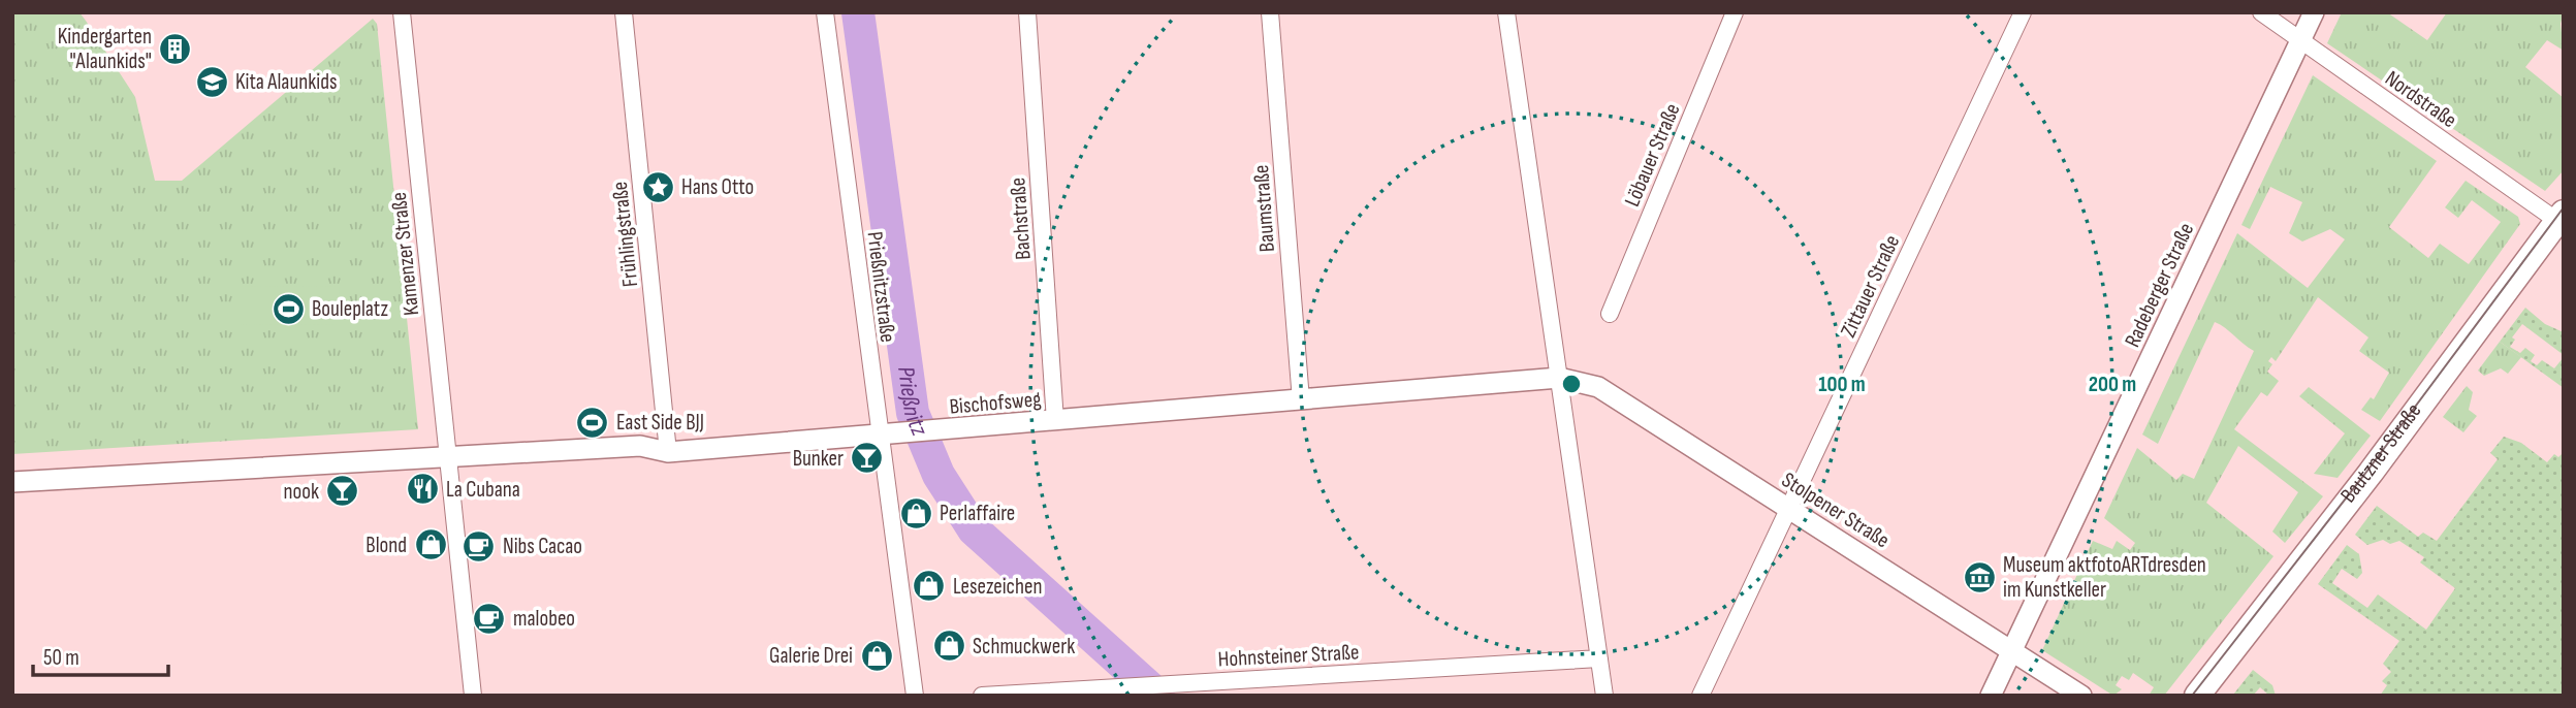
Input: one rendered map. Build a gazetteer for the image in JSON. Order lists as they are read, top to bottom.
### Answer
{
  "streets": {
    "main road": ["Bautzner Straße"],
    "street": [
      "Nordstraße",
      "Löbauer Straße",
      "Baumstraße",
      "Bachstraße",
      "Frühlingstraße",
      "Kamenzer Straße",
      "Radeberger Straße",
      "Zittauer Straße",
      "Prießnitzstraße",
      "Bischofsweg",
      "Stolpener Straße",
      "Hohnsteiner Straße"
    ]
  },
  "crossings": [
    ["Nordstraße", "Radeberger Straße"],
    ["Nordstraße", "Bautzner Straße"],
    ["Baumstraße", "Bischofsweg"],
    ["Bachstraße", "Bischofsweg"],
    ["Frühlingstraße", "Bischofsweg"],
    ["Kamenzer Straße", "Bischofsweg"],
    ["Radeberger Straße", "Stolpener Straße"],
    ["Zittauer Straße", "Stolpener Straße"],
    ["Prießnitzstraße", "Bischofsweg"],
    ["Bischofsweg", "Stolpener Straße"]
  ],
  "water": ["Prießnitz"],
  "places": {
    "building": ["Kindergarten \"Alaunkids\""],
    "school or university": ["Kita Alaunkids"],
    "place": ["Hans Otto"],
    "sports": ["Bouleplatz", "East Side BJJ"],
    "bar": ["Bunker", "nook"],
    "restaurant": ["La Cubana"],
    "shop": [
      "Perlaffaire",
      "Blond",
      "Lesezeichen",
      "Schmuckwerk",
      "Galerie Drei"
    ],
    "cafe": ["Nibs Cacao", "malobeo"],
    "museum": ["Museum aktfotoARTdresden im Kunstkeller"]
  },
  "scale_bar": "50 m",
  "rings": ["100 m", "200 m"]
}
